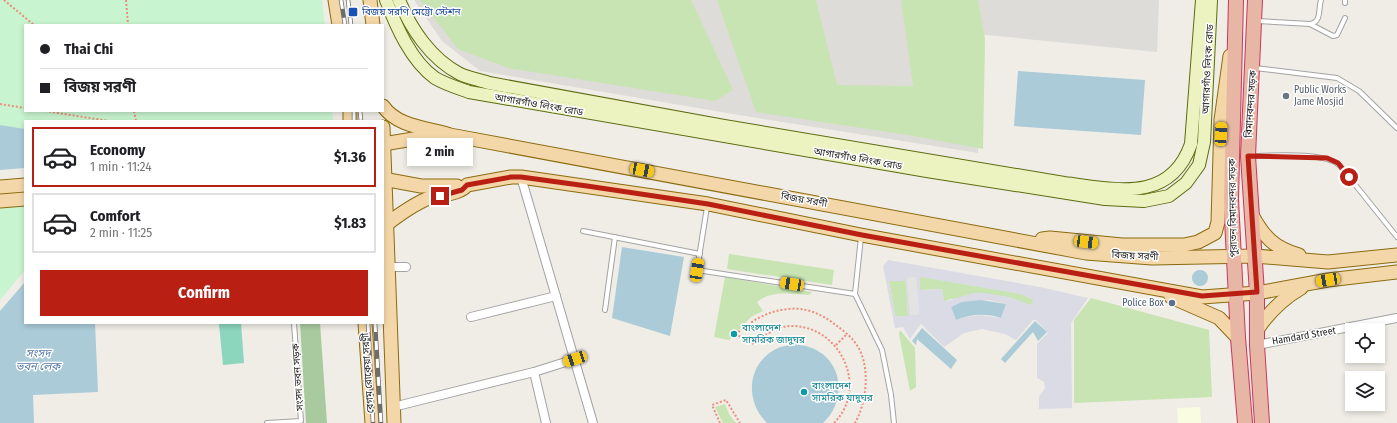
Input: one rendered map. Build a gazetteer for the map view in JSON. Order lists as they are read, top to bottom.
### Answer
{
  "streets": {
    "highway": ["বিমানবন্দর সড়ক", "পুরাতন বিমানবন্দর সড়ক"],
    "main road": ["আগারগাঁও লিংক রোড", "বিজয় সরণী", "বেগম রোকেয়া সরণী"],
    "street": ["Hamdard Street"],
    "lane": ["সংসদ ভবন সড়ক"]
  },
  "crossings": [
    ["বিমানবন্দর সড়ক", "বিজয় সরণী"],
    ["বিমানবন্দর সড়ক", "Hamdard Street"],
    ["বিজয় সরণী", "পুরাতন বিমানবন্দর সড়ক"]
  ],
  "water": ["সংসদ ভবন লেক"],
  "places": {
    "transit": ["বিজয় সরণি মেট্রো স্টেশন"],
    "other": [
      "Public Works Jame Mosjid",
      "Police Box",
      "বাংলাদেশ সামরিক জাদুঘর",
      "বাংলাদেশ সামরিক যাদুঘর"
    ]
  },
  "page": {
    "banner": ["Thai Chi", "বিজয় সরণী"],
    "list": [
      {
        "name": "Economy",
        "note": "1 min · 11:24",
        "value": "$1.36"
      },
      {
        "name": "Comfort",
        "note": "2 min · 11:25",
        "value": "$1.83"
      }
    ],
    "bubble": "2 min",
    "buttons": "Confirm"
  }
}
